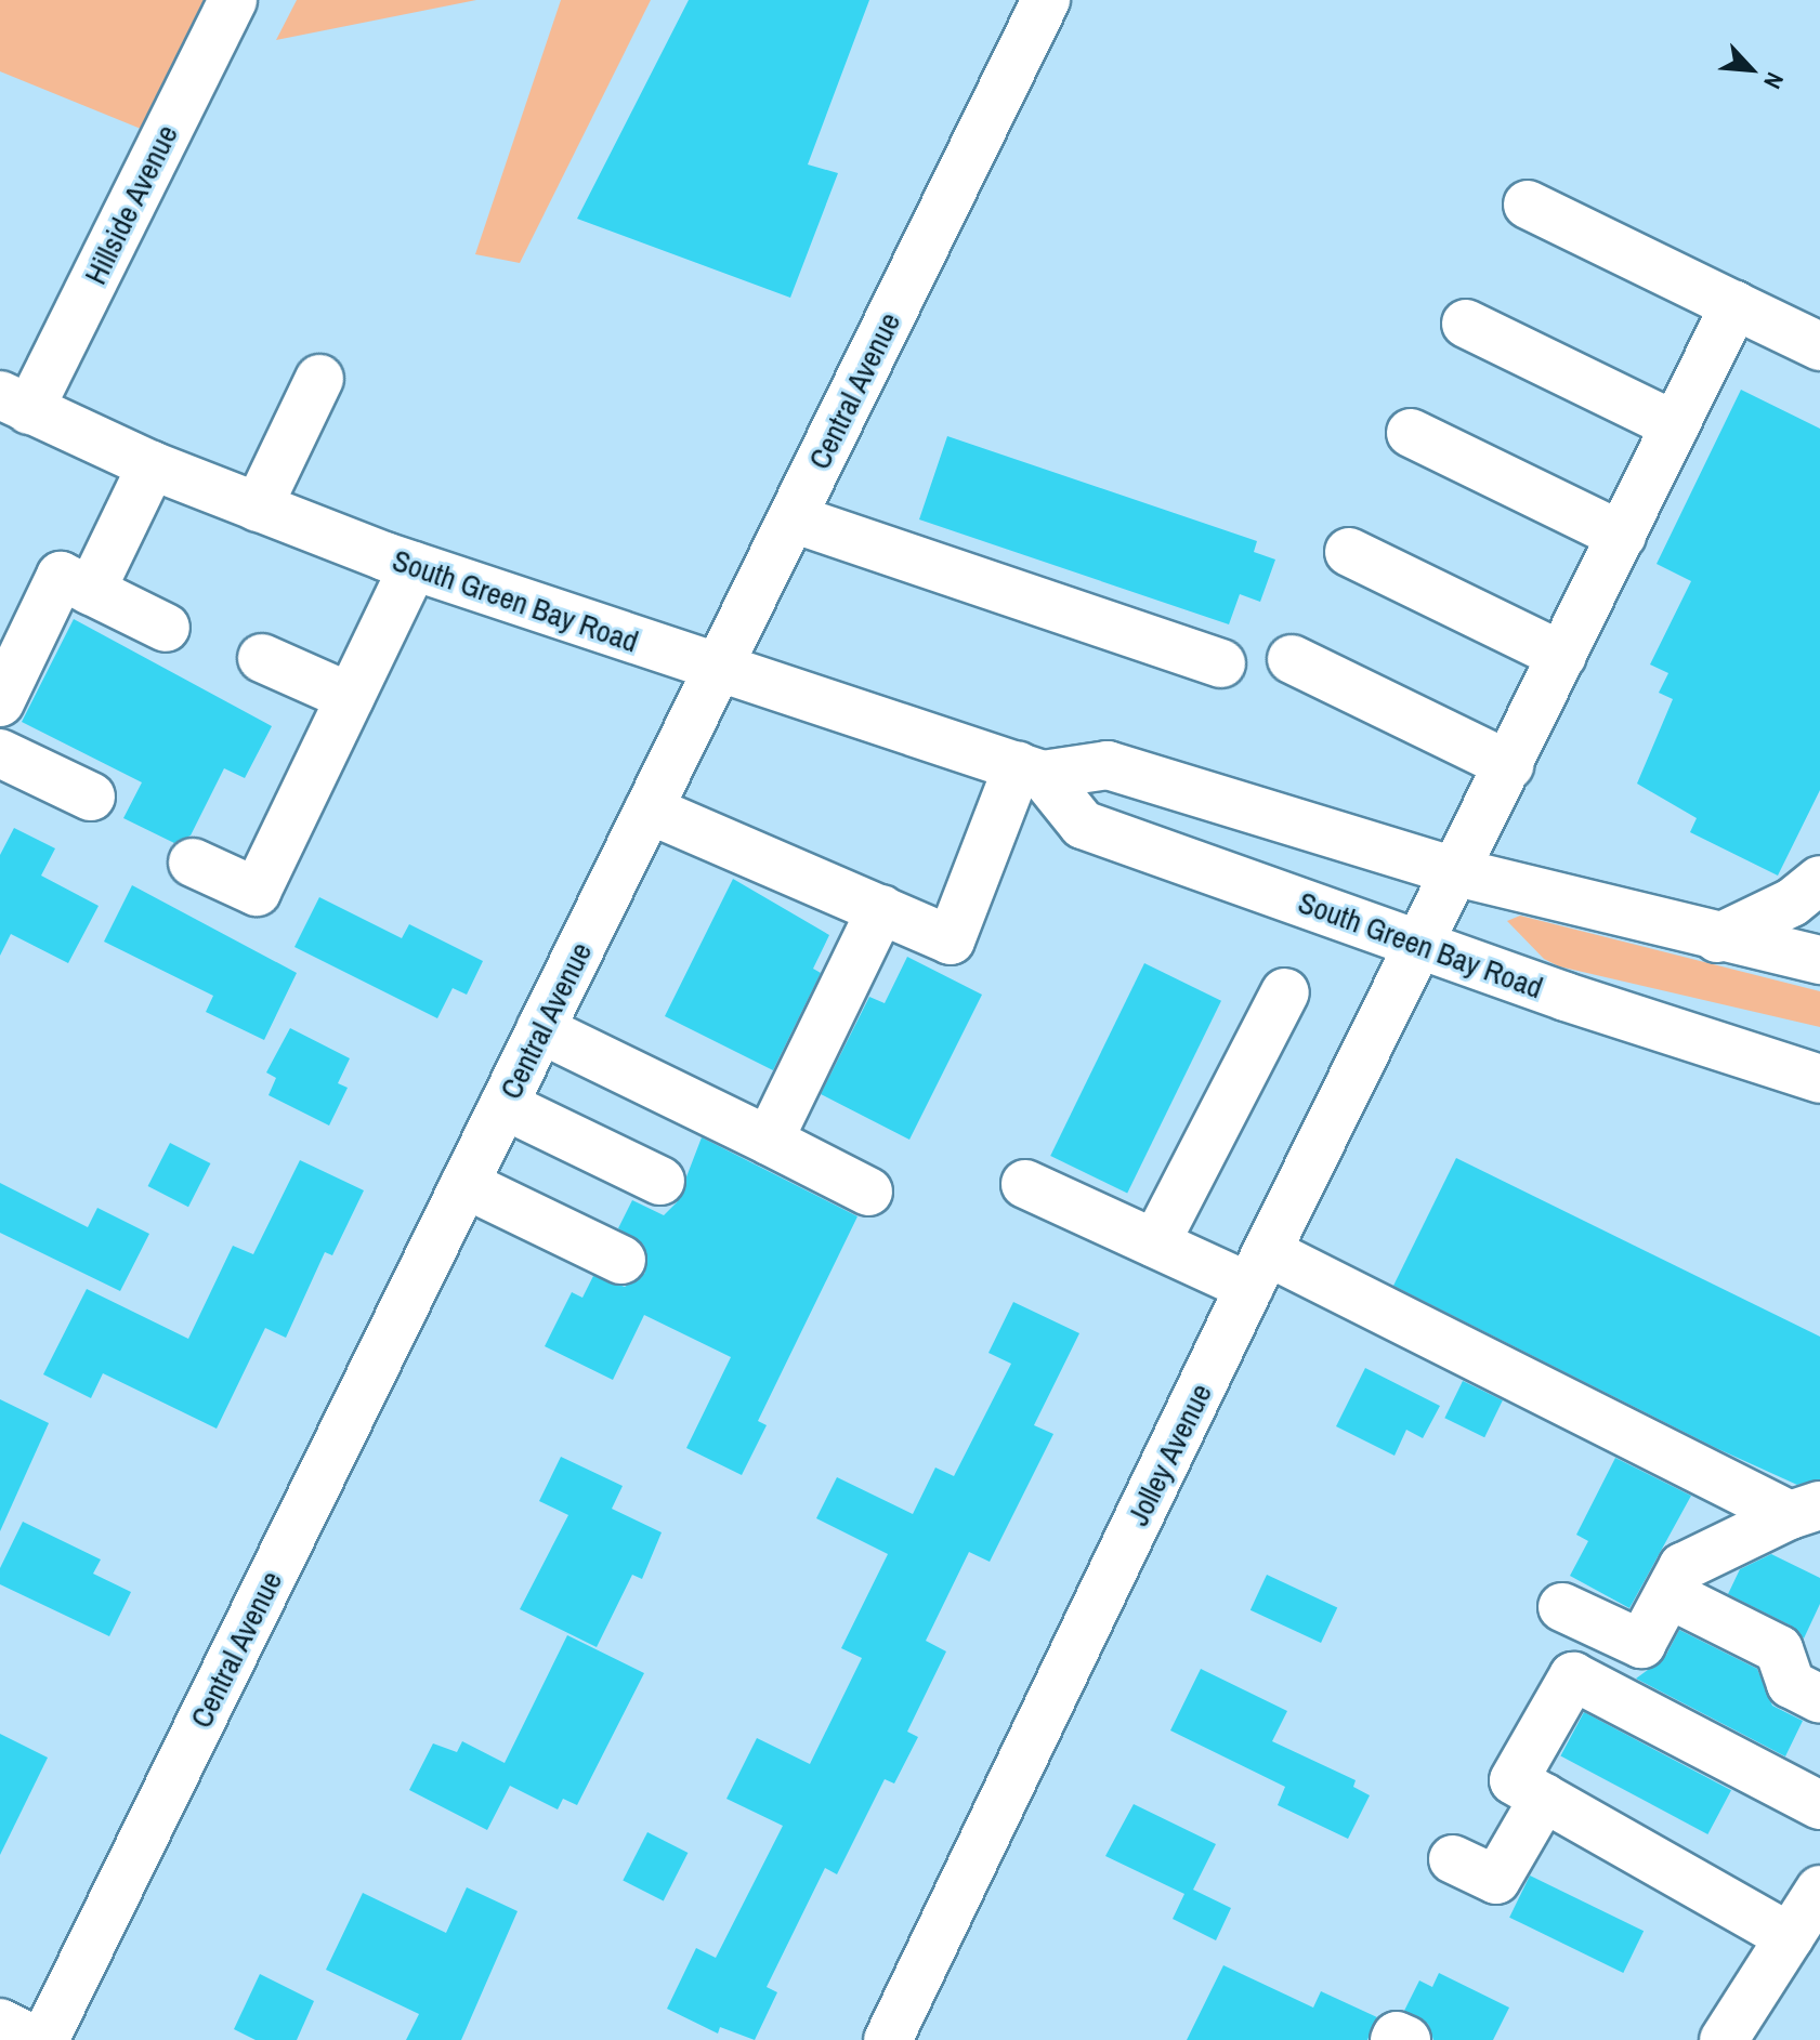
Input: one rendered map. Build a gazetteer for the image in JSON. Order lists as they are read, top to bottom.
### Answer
{
  "streets": {
    "street": [
      "Hillside Avenue",
      "Central Avenue",
      "South Green Bay Road",
      "Jolley Avenue"
    ]
  },
  "crossings": [
    ["Hillside Avenue", "South Green Bay Road"],
    ["Central Avenue", "South Green Bay Road"],
    ["South Green Bay Road", "Jolley Avenue"]
  ],
  "north": "bottom right"
}
